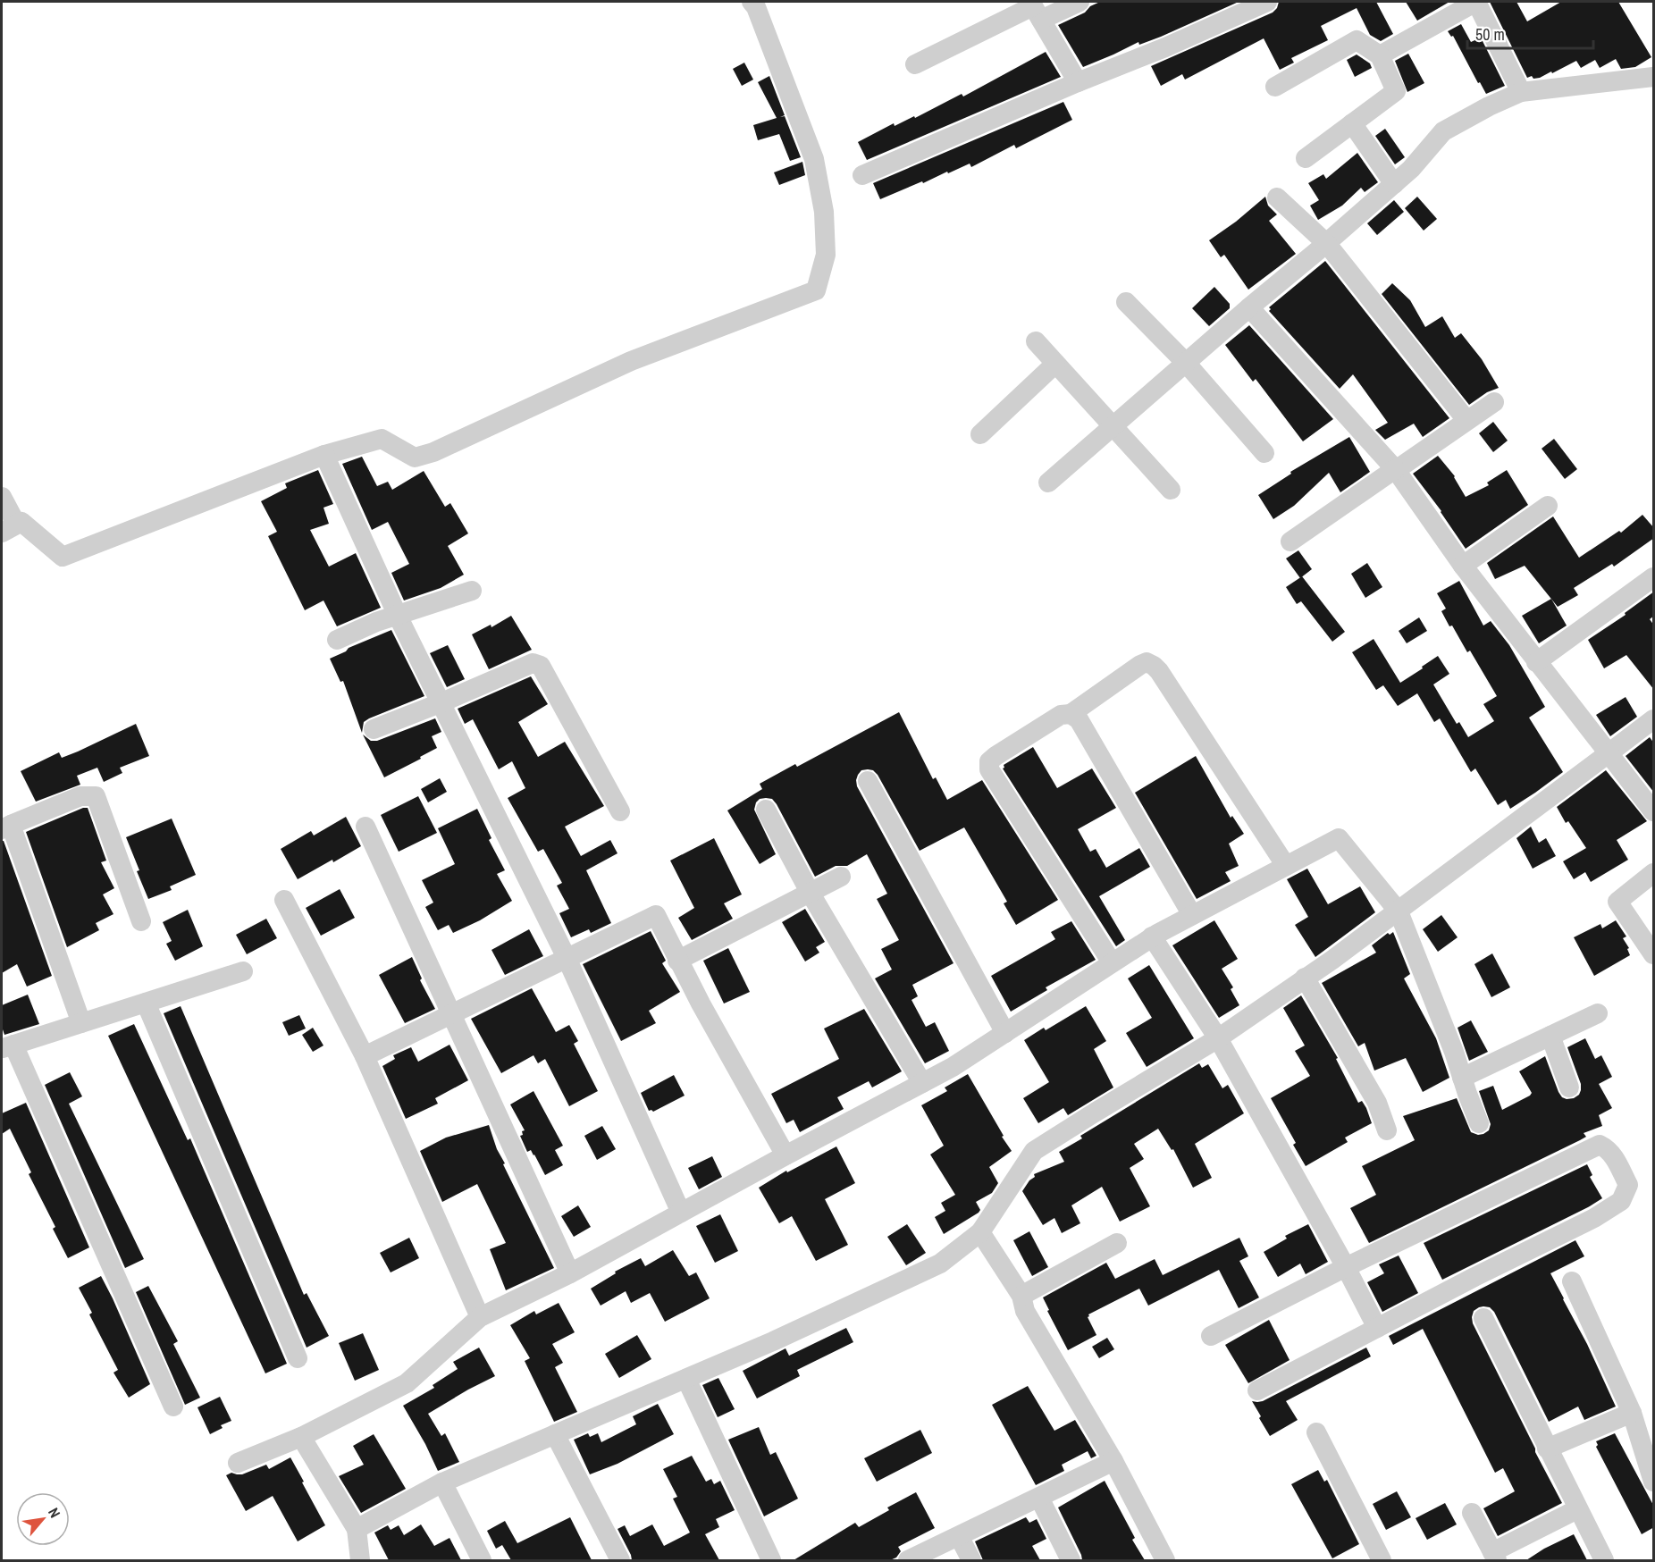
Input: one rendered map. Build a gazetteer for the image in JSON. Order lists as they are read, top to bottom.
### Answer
{
  "scale_bar": "50 m",
  "north": "top right"
}
